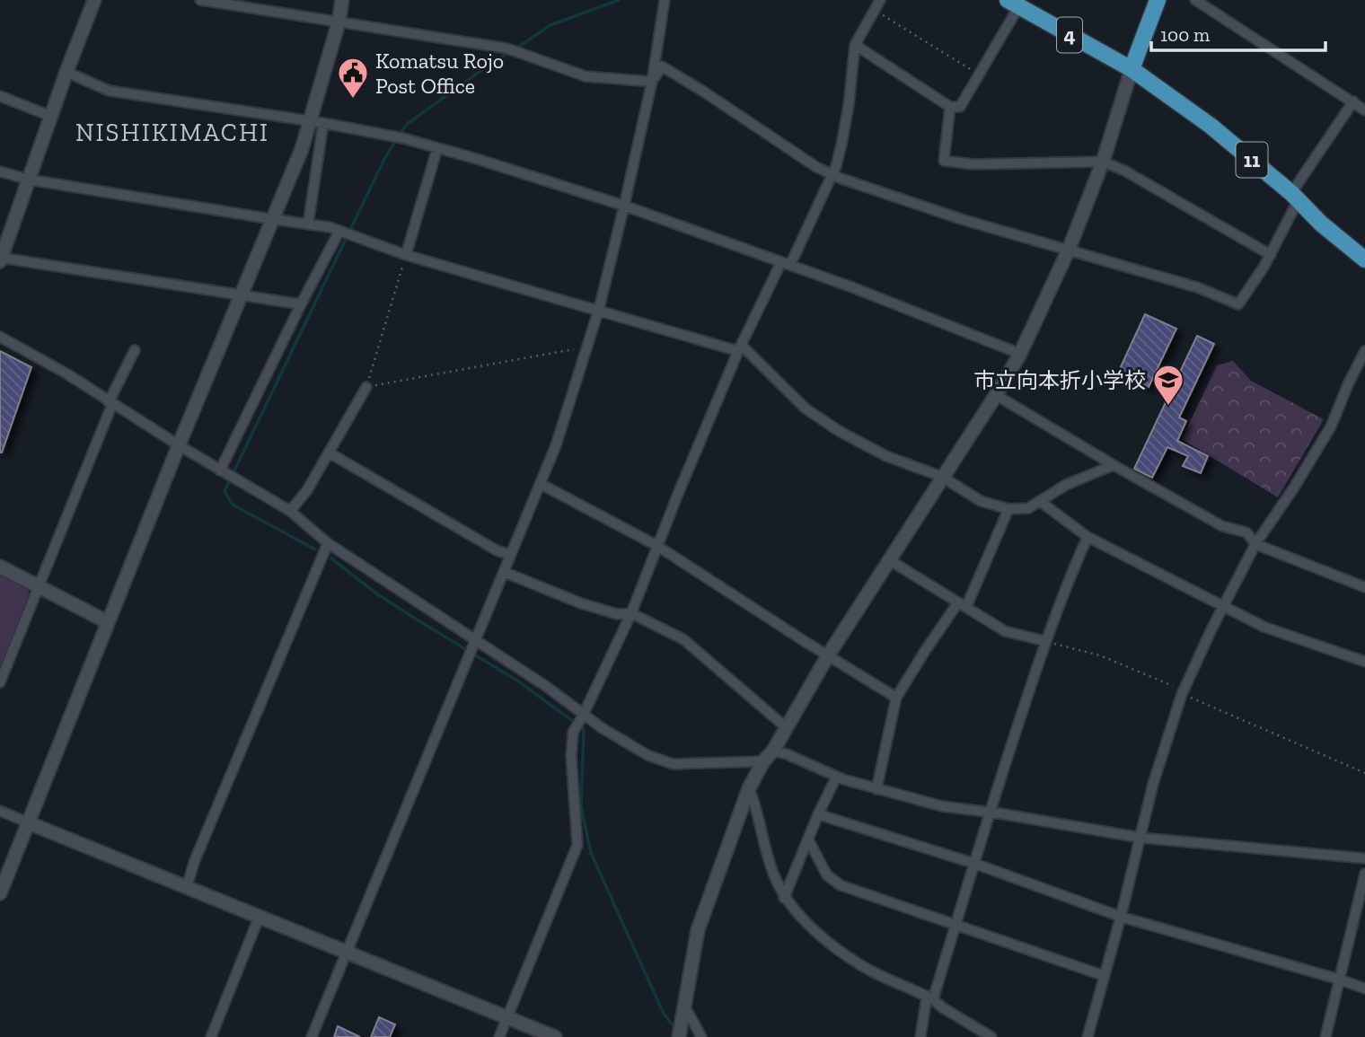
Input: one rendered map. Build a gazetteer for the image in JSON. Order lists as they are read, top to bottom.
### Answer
{
  "streets": {
    "main road": ["4", "11"]
  },
  "crossings": [
    ["4", "11"]
  ],
  "districts": ["NISHIKIMACHI"],
  "places": {
    "public building": ["Komatsu Rojo Post Office"],
    "school or university": ["市立向本折小学校"]
  },
  "scale_bar": "100 m"
}
